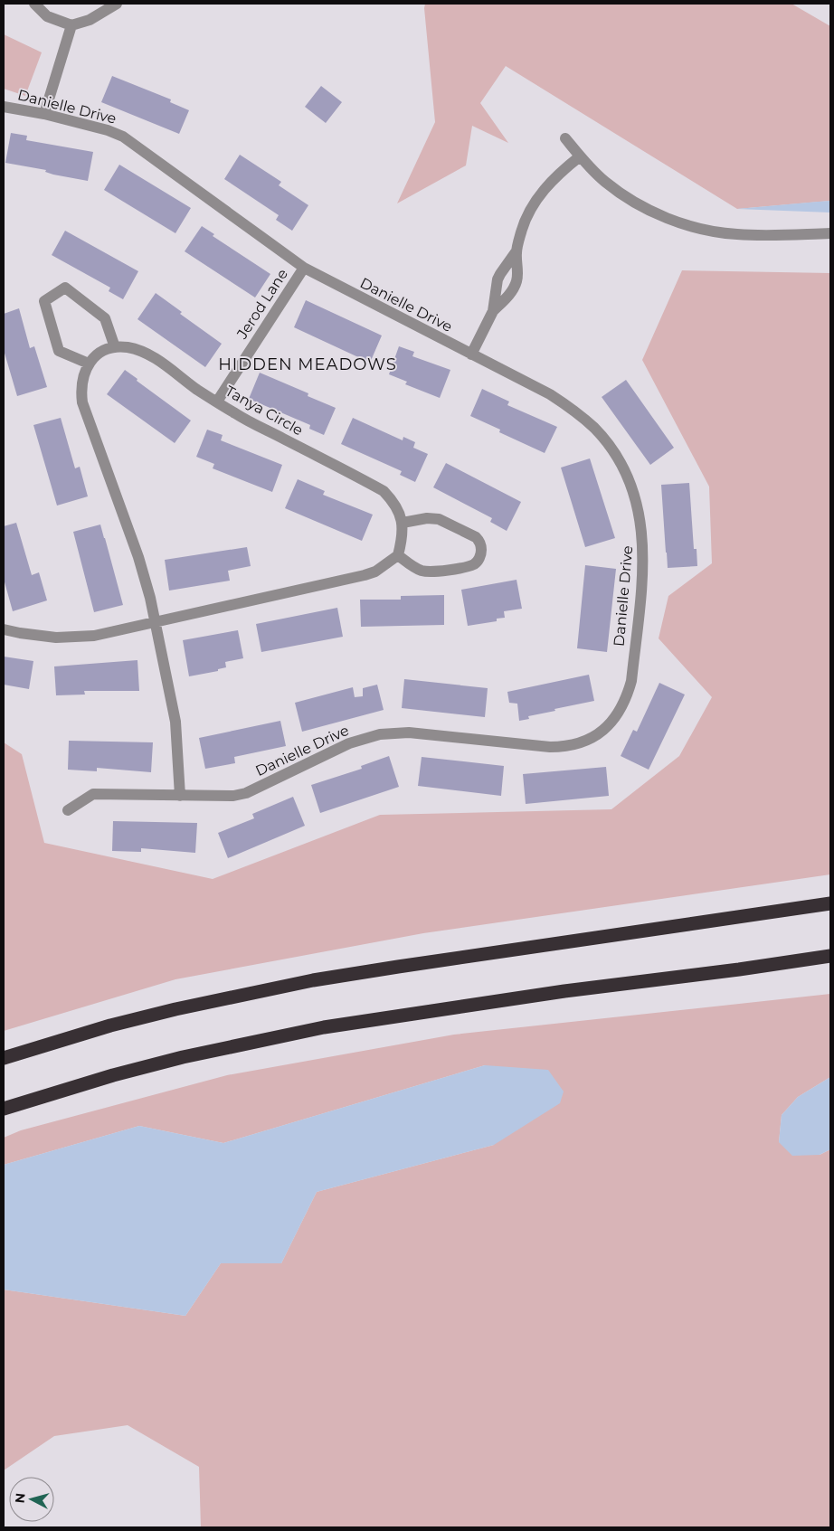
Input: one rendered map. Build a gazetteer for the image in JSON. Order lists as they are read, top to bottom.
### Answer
{
  "streets": {
    "street": ["Danielle Drive", "Jerod Lane", "Tanya Circle"]
  },
  "crossings": [
    ["Danielle Drive", "Jerod Lane"],
    ["Jerod Lane", "Tanya Circle"]
  ],
  "districts": ["HIDDEN MEADOWS"],
  "north": "left"
}
